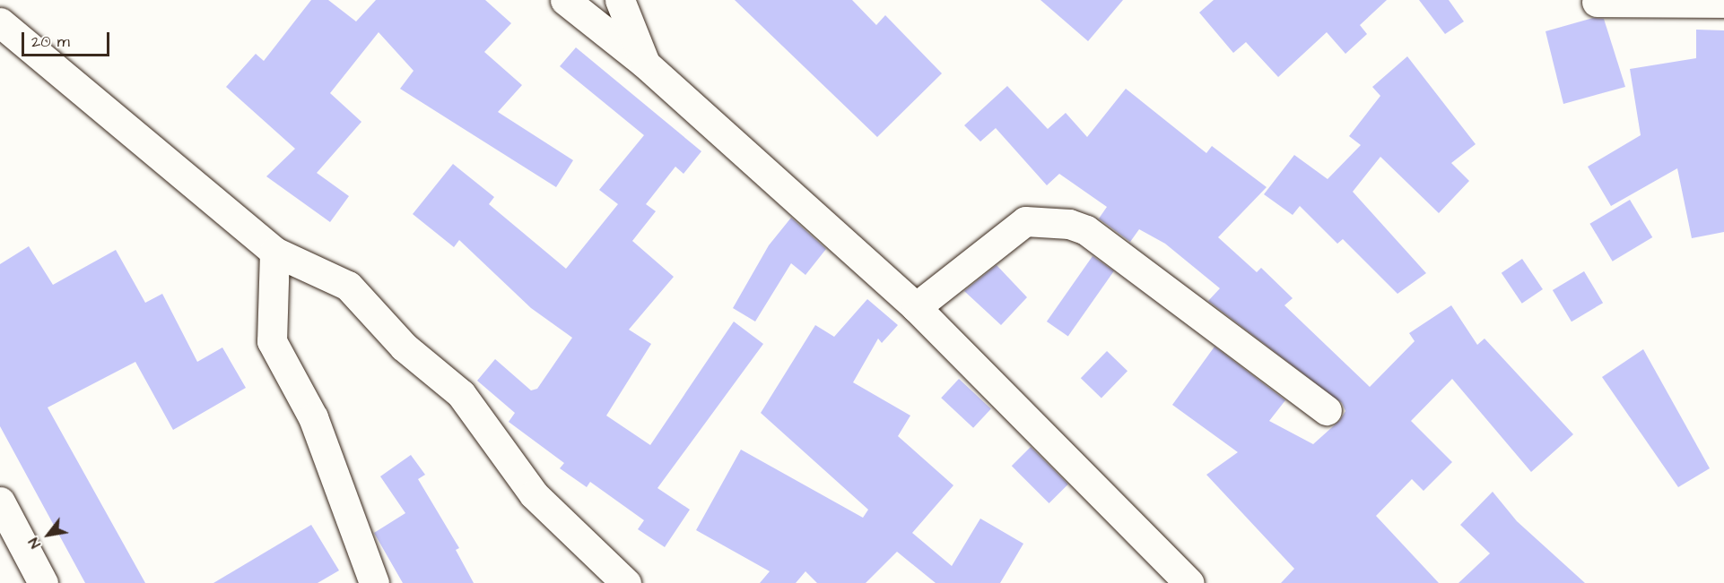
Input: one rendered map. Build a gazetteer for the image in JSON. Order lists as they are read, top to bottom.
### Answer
{
  "scale_bar": "20 m",
  "north": "bottom left"
}
